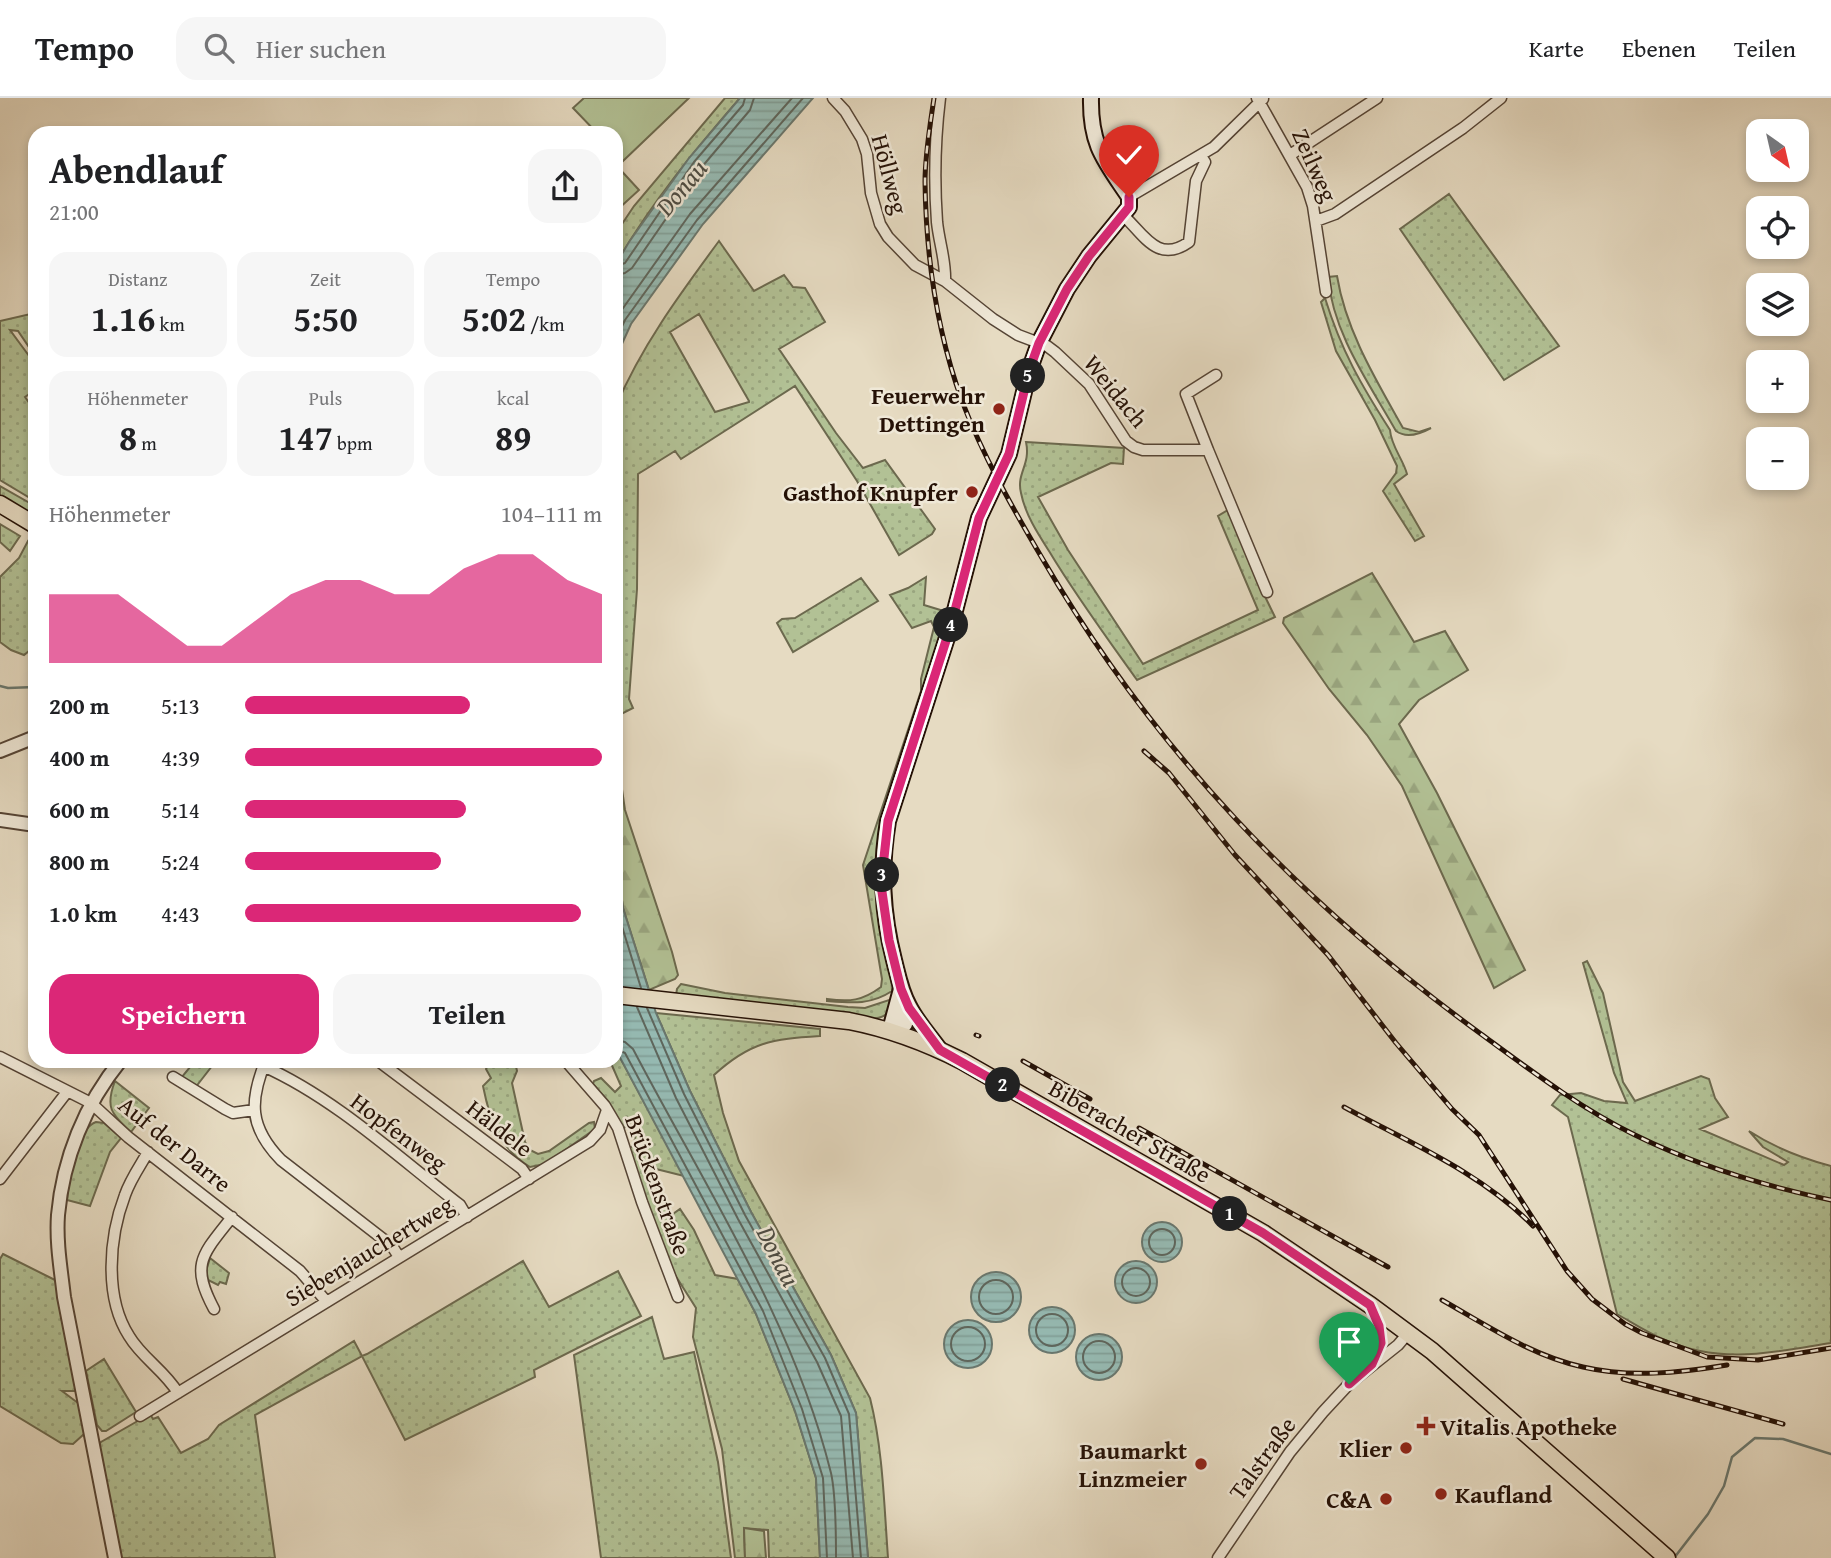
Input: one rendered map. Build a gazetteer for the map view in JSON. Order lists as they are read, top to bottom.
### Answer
{
  "streets": {
    "main road": ["Biberacher Straße"],
    "street": [
      "Zeilweg",
      "Höllweg",
      "Weidach",
      "Häldele",
      "Hopfenweg",
      "Auf der Darre",
      "Brückenstraße",
      "Siebenjauchertweg",
      "Talstraße"
    ]
  },
  "crossings": [
    ["Höllweg", "Weidach"],
    ["Häldele", "Siebenjauchertweg"],
    ["Biberacher Straße", "Talstraße"],
    ["Hopfenweg", "Siebenjauchertweg"],
    ["Auf der Darre", "Siebenjauchertweg"],
    ["Brückenstraße", "Siebenjauchertweg"]
  ],
  "water": ["Donau"],
  "places": {
    "other": [
      "Feuerwehr Dettingen",
      "Gasthof Knupfer",
      "Klier",
      "Baumarkt Linzmeier",
      "Kaufland",
      "C&A"
    ],
    "health": ["Vitalis Apotheke"]
  },
  "north": "bottom right",
  "page": {
    "header": "Tempo",
    "search": "Hier suchen",
    "nav": ["Karte", "Ebenen", "Teilen"],
    "map_buttons": ["+", "−"],
    "heading": ["Abendlauf", "21:00"],
    "stats": [
      ["Distanz", "1.16 km"],
      ["Zeit", "5:50"],
      ["Tempo", "5:02 /km"],
      ["Höhenmeter", "8 m"],
      ["Puls", "147 bpm"],
      ["kcal", "89"]
    ],
    "pins": [
      "5",
      "4",
      "3",
      "2",
      "1"
    ],
    "chart": ["Höhenmeter", "104–111 m"],
    "list": [
      {
        "name": "200 m",
        "note": "5:13"
      },
      {
        "name": "400 m",
        "note": "4:39"
      },
      {
        "name": "600 m",
        "note": "5:14"
      },
      {
        "name": "800 m",
        "note": "5:24"
      },
      {
        "name": "1.0 km",
        "note": "4:43"
      }
    ],
    "buttons": ["Speichern", "Teilen"]
  }
}
